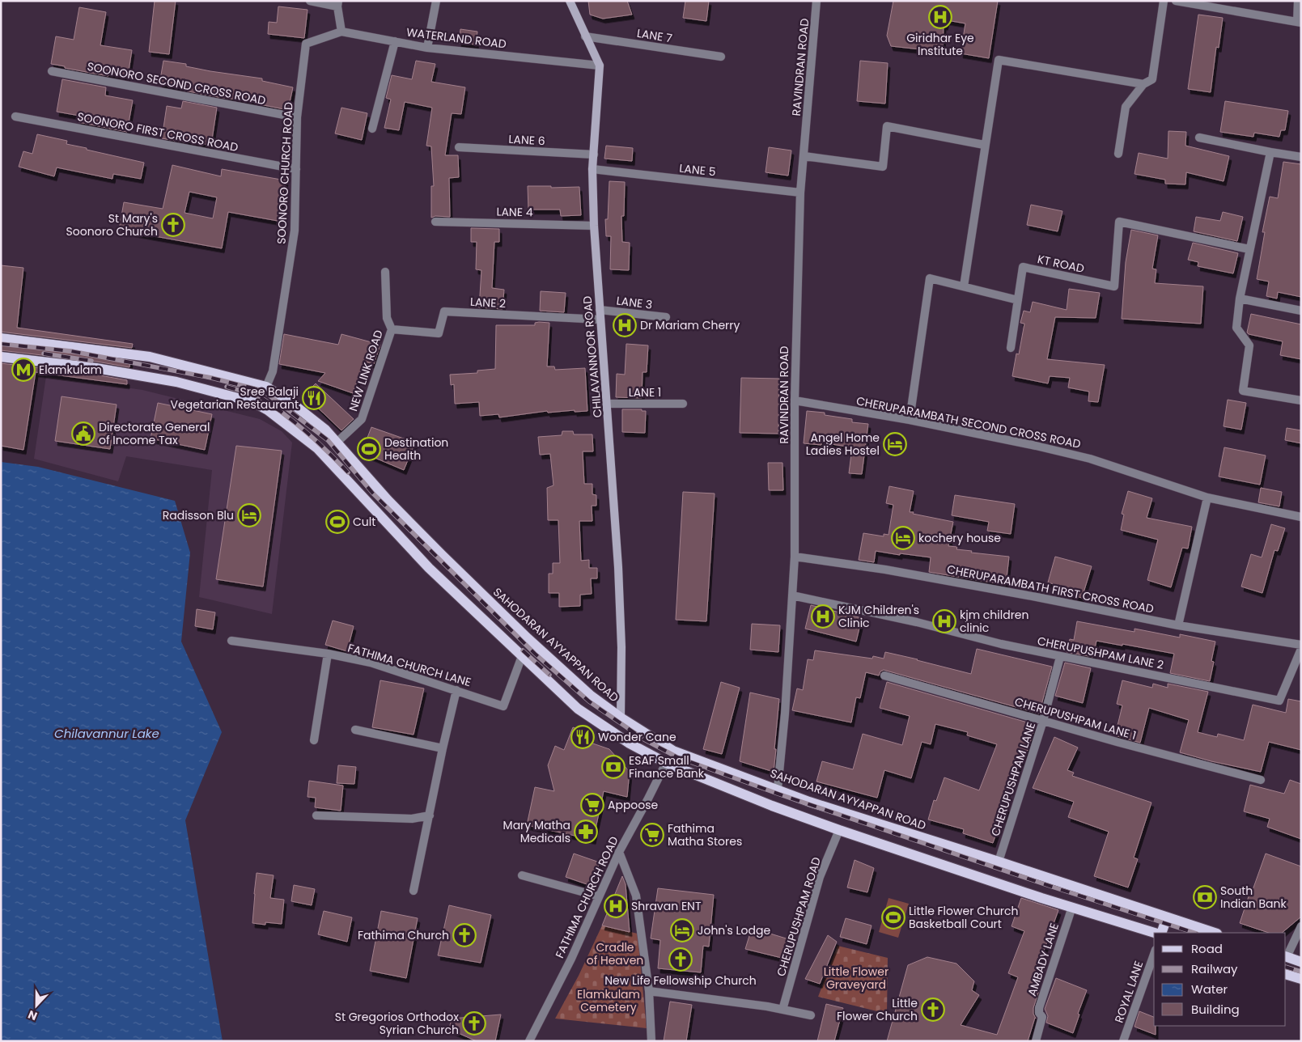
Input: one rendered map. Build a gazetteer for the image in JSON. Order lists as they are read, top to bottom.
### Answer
{
  "streets": {
    "main road": ["SAHODARAN AYYAPPAN ROAD"],
    "street": [
      "LANE 7",
      "WATERLAND ROAD",
      "RAVINDRAN ROAD",
      "SOONORO SECOND CROSS ROAD",
      "SOONORO FIRST CROSS ROAD",
      "LANE 6",
      "LANE 5",
      "SOONORO CHURCH ROAD",
      "LANE 4",
      "KT ROAD",
      "LANE 2",
      "LANE 3",
      "CHILAVANNOOR ROAD",
      "NEW LINK ROAD",
      "LANE 1",
      "CHERUPARAMBATH SECOND CROSS ROAD",
      "CHERUPARAMBATH FIRST CROSS ROAD",
      "CHERUPUSHPAM LANE 2",
      "FATHIMA CHURCH LANE",
      "CHERUPUSHPAM LANE 1",
      "CHERUPUSHPAM LANE",
      "FATHIMA CHURCH ROAD",
      "CHERUPUSHPAM ROAD",
      "AMBADY LANE",
      "ROYAL LANE"
    ]
  },
  "crossings": [
    ["LANE 7", "CHILAVANNOOR ROAD"],
    ["WATERLAND ROAD", "SOONORO CHURCH ROAD"],
    ["WATERLAND ROAD", "CHILAVANNOOR ROAD"],
    ["RAVINDRAN ROAD", "LANE 5"],
    ["RAVINDRAN ROAD", "CHERUPARAMBATH SECOND CROSS ROAD"],
    ["RAVINDRAN ROAD", "CHERUPARAMBATH FIRST CROSS ROAD"],
    ["RAVINDRAN ROAD", "SAHODARAN AYYAPPAN ROAD"],
    ["RAVINDRAN ROAD", "CHERUPUSHPAM LANE 2"],
    ["SOONORO SECOND CROSS ROAD", "SOONORO CHURCH ROAD"],
    ["SOONORO FIRST CROSS ROAD", "SOONORO CHURCH ROAD"],
    ["LANE 6", "CHILAVANNOOR ROAD"],
    ["LANE 5", "CHILAVANNOOR ROAD"],
    ["SOONORO CHURCH ROAD", "SAHODARAN AYYAPPAN ROAD"],
    ["LANE 4", "CHILAVANNOOR ROAD"],
    ["LANE 2", "CHILAVANNOOR ROAD"],
    ["LANE 2", "NEW LINK ROAD"],
    ["LANE 3", "CHILAVANNOOR ROAD"],
    ["CHILAVANNOOR ROAD", "LANE 1"],
    ["CHILAVANNOOR ROAD", "SAHODARAN AYYAPPAN ROAD"],
    ["NEW LINK ROAD", "SAHODARAN AYYAPPAN ROAD"],
    ["SAHODARAN AYYAPPAN ROAD", "CHERUPUSHPAM LANE"],
    ["CHERUPUSHPAM LANE 2", "CHERUPUSHPAM LANE"],
    ["CHERUPUSHPAM LANE 1", "CHERUPUSHPAM LANE"]
  ],
  "water": ["Chilavannur Lake"],
  "parks": ["Cradle of Heaven", "Little Flower Graveyard", "Elamkulam Cemetery"],
  "places": {
    "hospital": [
      "Giridhar Eye Institute",
      "Dr Mariam Cherry",
      "KJM Children's Clinic",
      "kjm children clinic",
      "Shravan ENT"
    ],
    "church": [
      "St Mary's Soonoro Church",
      "Fathima Church",
      "New Life Fellowship Church",
      "Little Flower Church",
      "St Gregorios Orthodox Syrian Church"
    ],
    "metro station": ["Elamkulam"],
    "restaurant": ["Sree Balaji Vegetarian Restaurant", "Wonder Cane"],
    "public building": ["Directorate General of Income Tax"],
    "hotel": [
      "Angel Home Ladies Hostel",
      "Radisson Blu",
      "kochery house",
      "John's Lodge"
    ],
    "sports": ["Destination Health", "Cult", "Little Flower Church Basketball Court"],
    "bank": ["ESAF Small Finance Bank", "South Indian Bank"],
    "supermarket": ["Appoose", "Fathima Matha Stores"],
    "pharmacy": ["Mary Matha Medicals"]
  },
  "legend": [
    "Road",
    "Railway",
    "Water",
    "Building"
  ],
  "north": "bottom"
}
